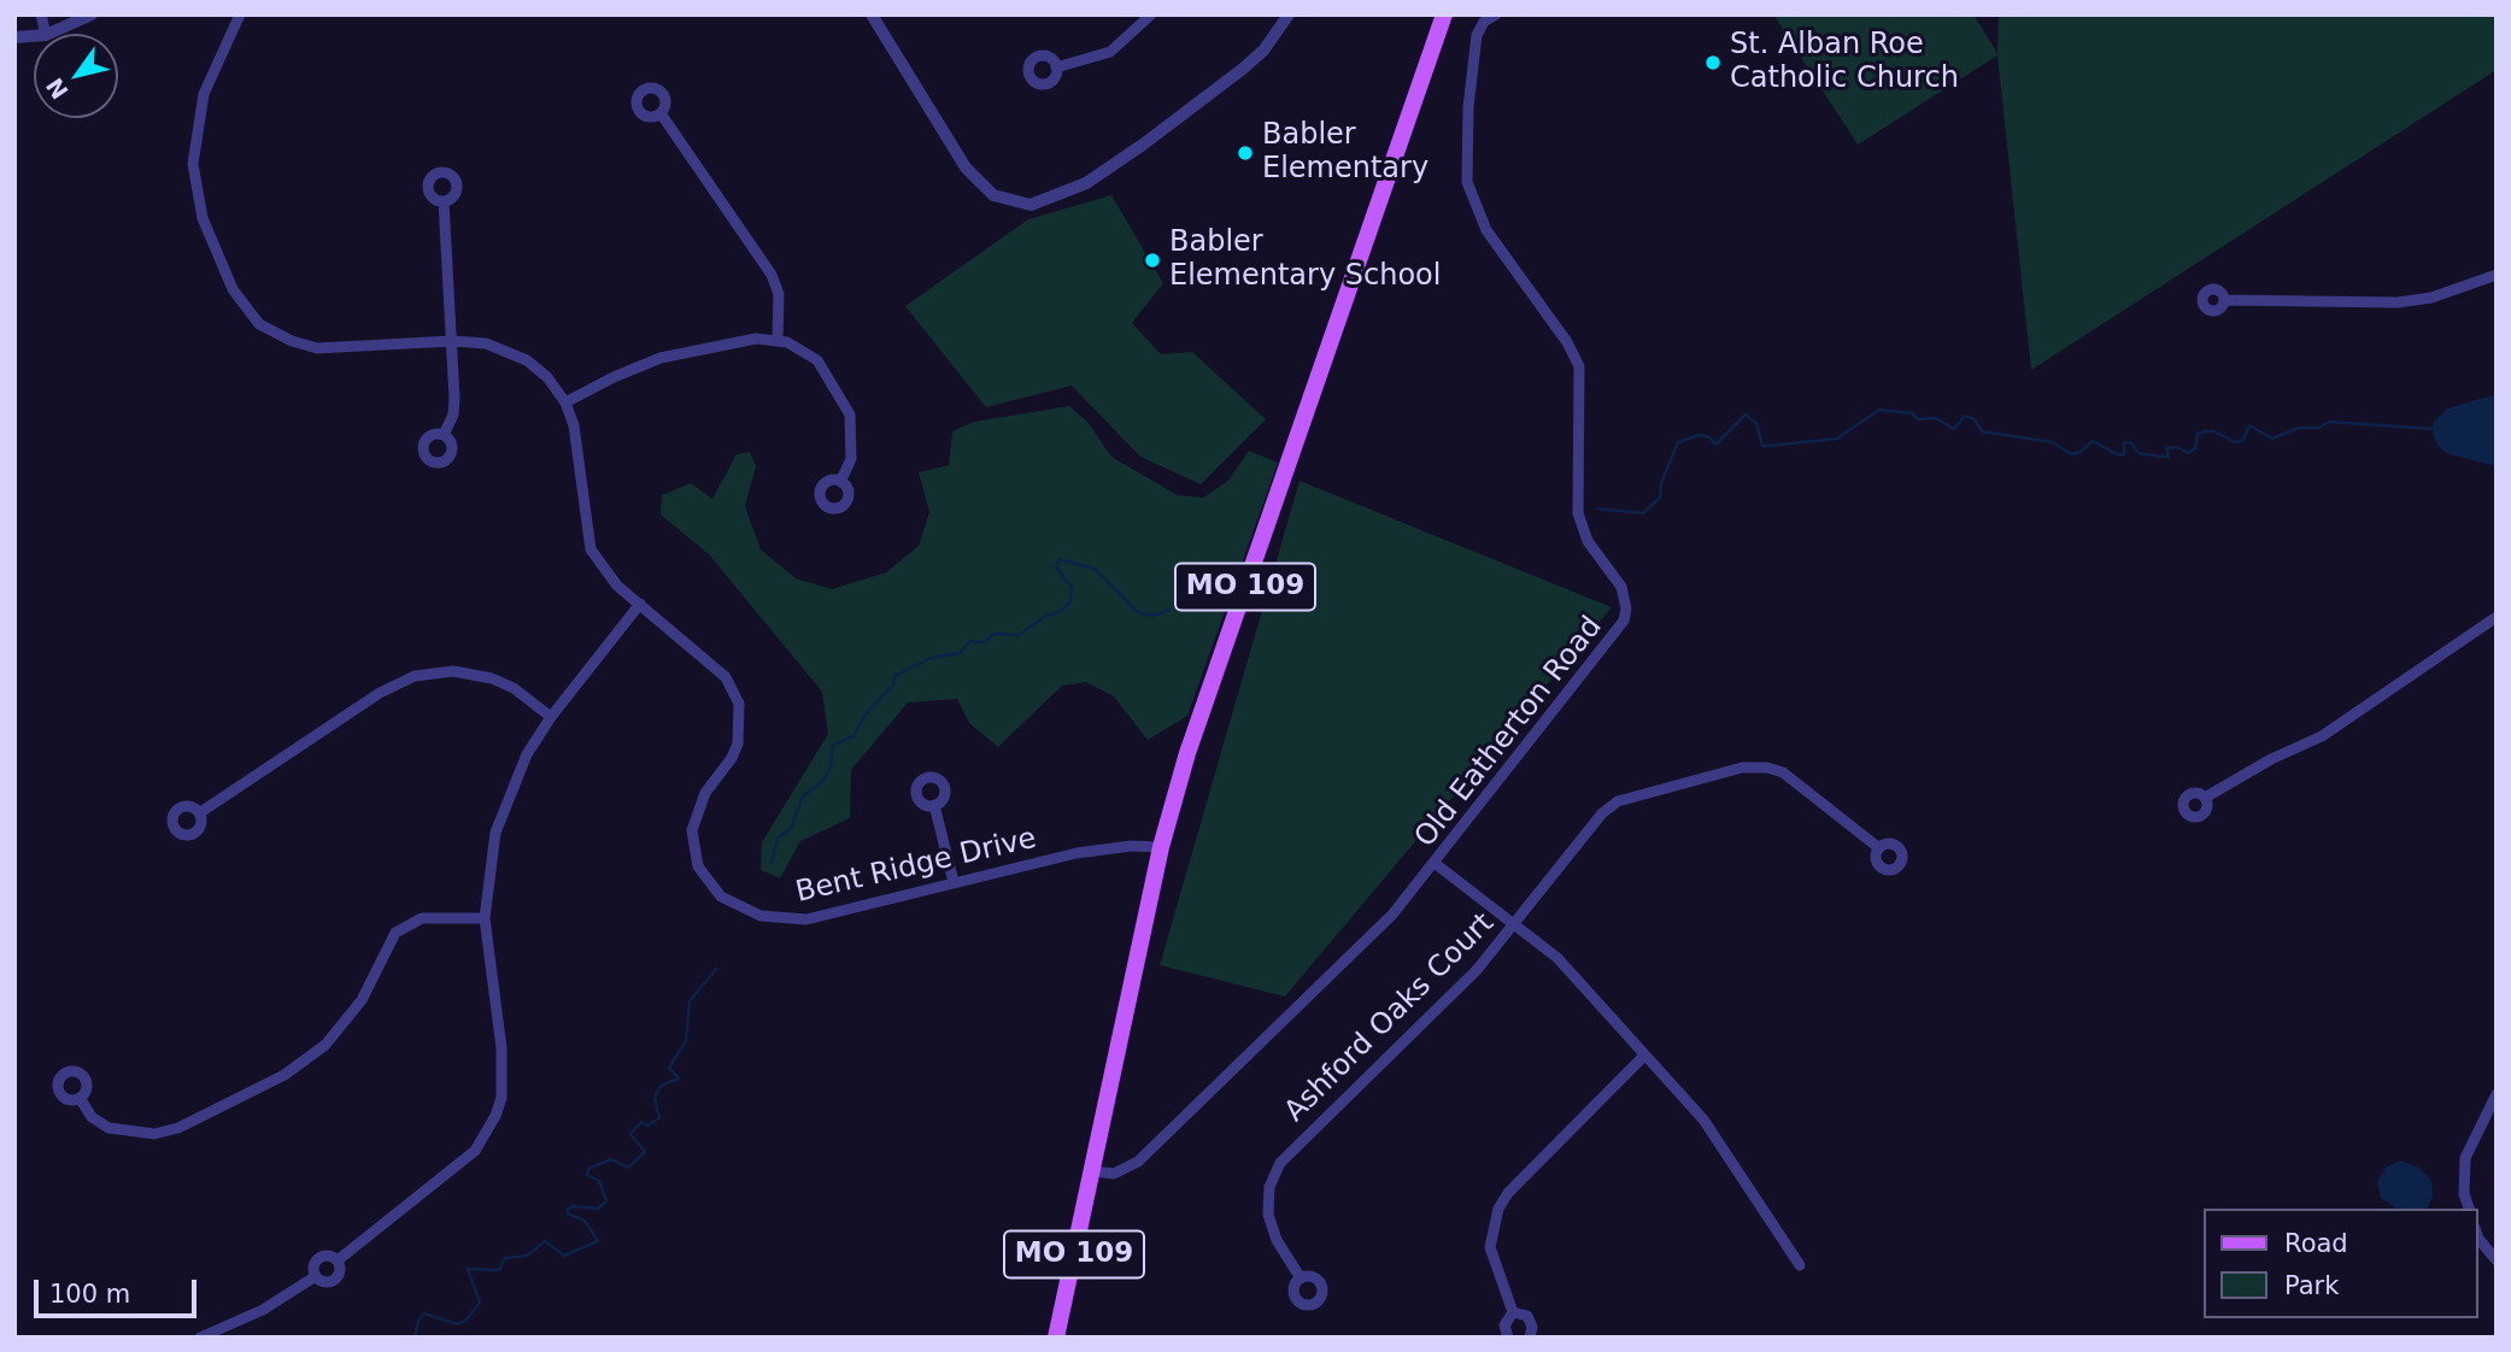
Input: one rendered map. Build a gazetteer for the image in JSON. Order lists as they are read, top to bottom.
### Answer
{
  "streets": {
    "main road": ["MO 109"],
    "street": ["Old Eatherton Road", "Bent Ridge Drive", "Ashford Oaks Court"]
  },
  "crossings": [
    ["MO 109", "Old Eatherton Road"],
    ["MO 109", "Bent Ridge Drive"]
  ],
  "places": ["St. Alban Roe Catholic Church", "Babler Elementary", "Babler Elementary School"],
  "legend": ["Road", "Park"],
  "scale_bar": "100 m",
  "north": "bottom left"
}
